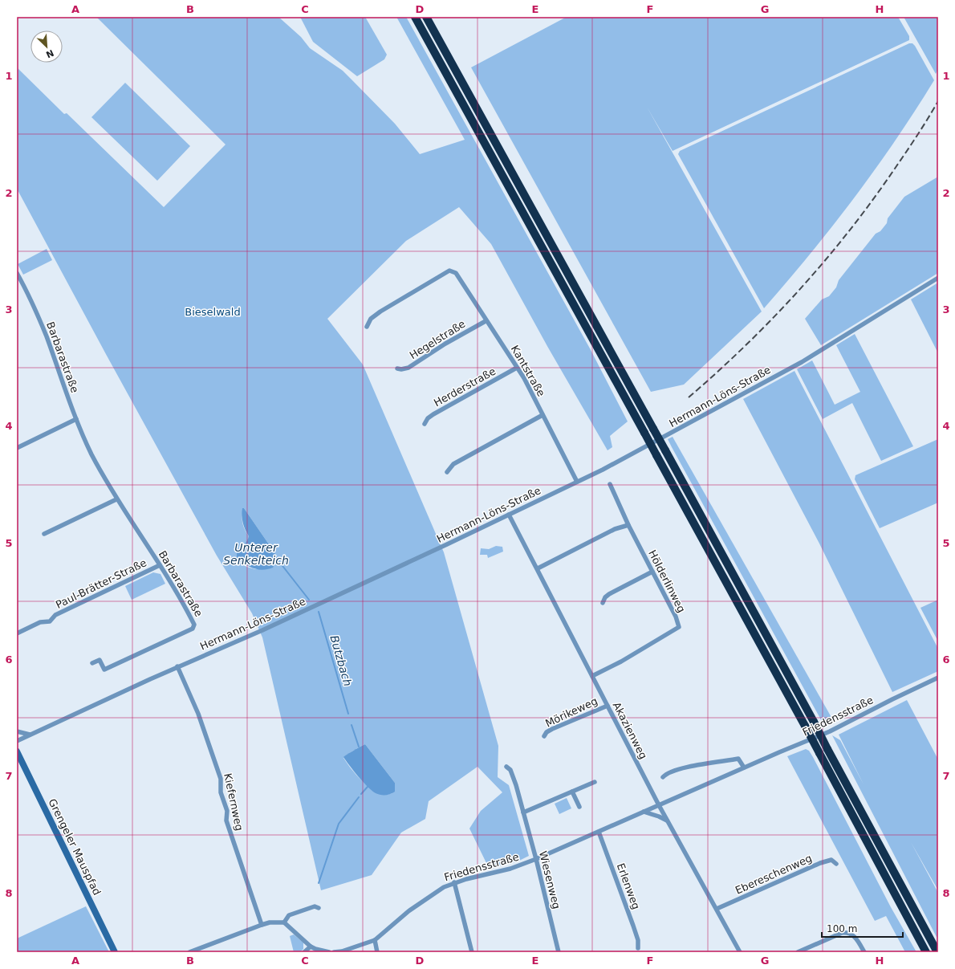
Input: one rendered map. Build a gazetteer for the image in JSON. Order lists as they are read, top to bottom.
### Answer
{
  "streets": {
    "main road": ["Grengeler Mauspfad"],
    "street": [
      "Hegelstraße",
      "Barbarastraße",
      "Kantstraße",
      "Herderstraße",
      "Hermann-Löns-Straße",
      "Hölderlinweg",
      "Paul-Brätter-Straße",
      "Mörikeweg",
      "Friedensstraße",
      "Akazienweg",
      "Kiefernweg",
      "Ebereschenweg",
      "Wiesenweg",
      "Erlenweg"
    ]
  },
  "crossings": [
    ["Hegelstraße", "Kantstraße"],
    ["Barbarastraße", "Paul-Brätter-Straße"],
    ["Kantstraße", "Herderstraße"],
    ["Kantstraße", "Hermann-Löns-Straße"],
    ["Hermann-Löns-Straße", "Akazienweg"],
    ["Hermann-Löns-Straße", "Kiefernweg"],
    ["Hölderlinweg", "Akazienweg"],
    ["Mörikeweg", "Akazienweg"],
    ["Friedensstraße", "Akazienweg"],
    ["Friedensstraße", "Wiesenweg"],
    ["Friedensstraße", "Erlenweg"],
    ["Akazienweg", "Ebereschenweg"]
  ],
  "water": ["Unterer Senkelteich", "Butzbach"],
  "parks": ["Bieselwald"],
  "scale_bar": "100 m",
  "north": "bottom right",
  "grid": {
    "columns": [
      "A",
      "B",
      "C",
      "D",
      "E",
      "F",
      "G",
      "H"
    ],
    "rows": [
      "1",
      "2",
      "3",
      "4",
      "5",
      "6",
      "7",
      "8"
    ]
  }
}
